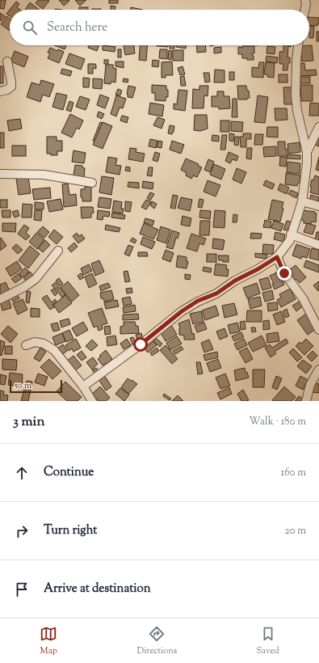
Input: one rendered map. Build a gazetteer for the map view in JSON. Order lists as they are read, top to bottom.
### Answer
{
  "scale_bar": "50 m",
  "page": {
    "search": "Search here",
    "scale": "50 m",
    "heading": ["3 min", "Walk · 180 m"],
    "list": [
      ["Continue", "160 m"],
      ["Turn right", "20 m"],
      "Arrive at destination"
    ],
    "nav": ["Map", "Directions", "Saved"]
  }
}
